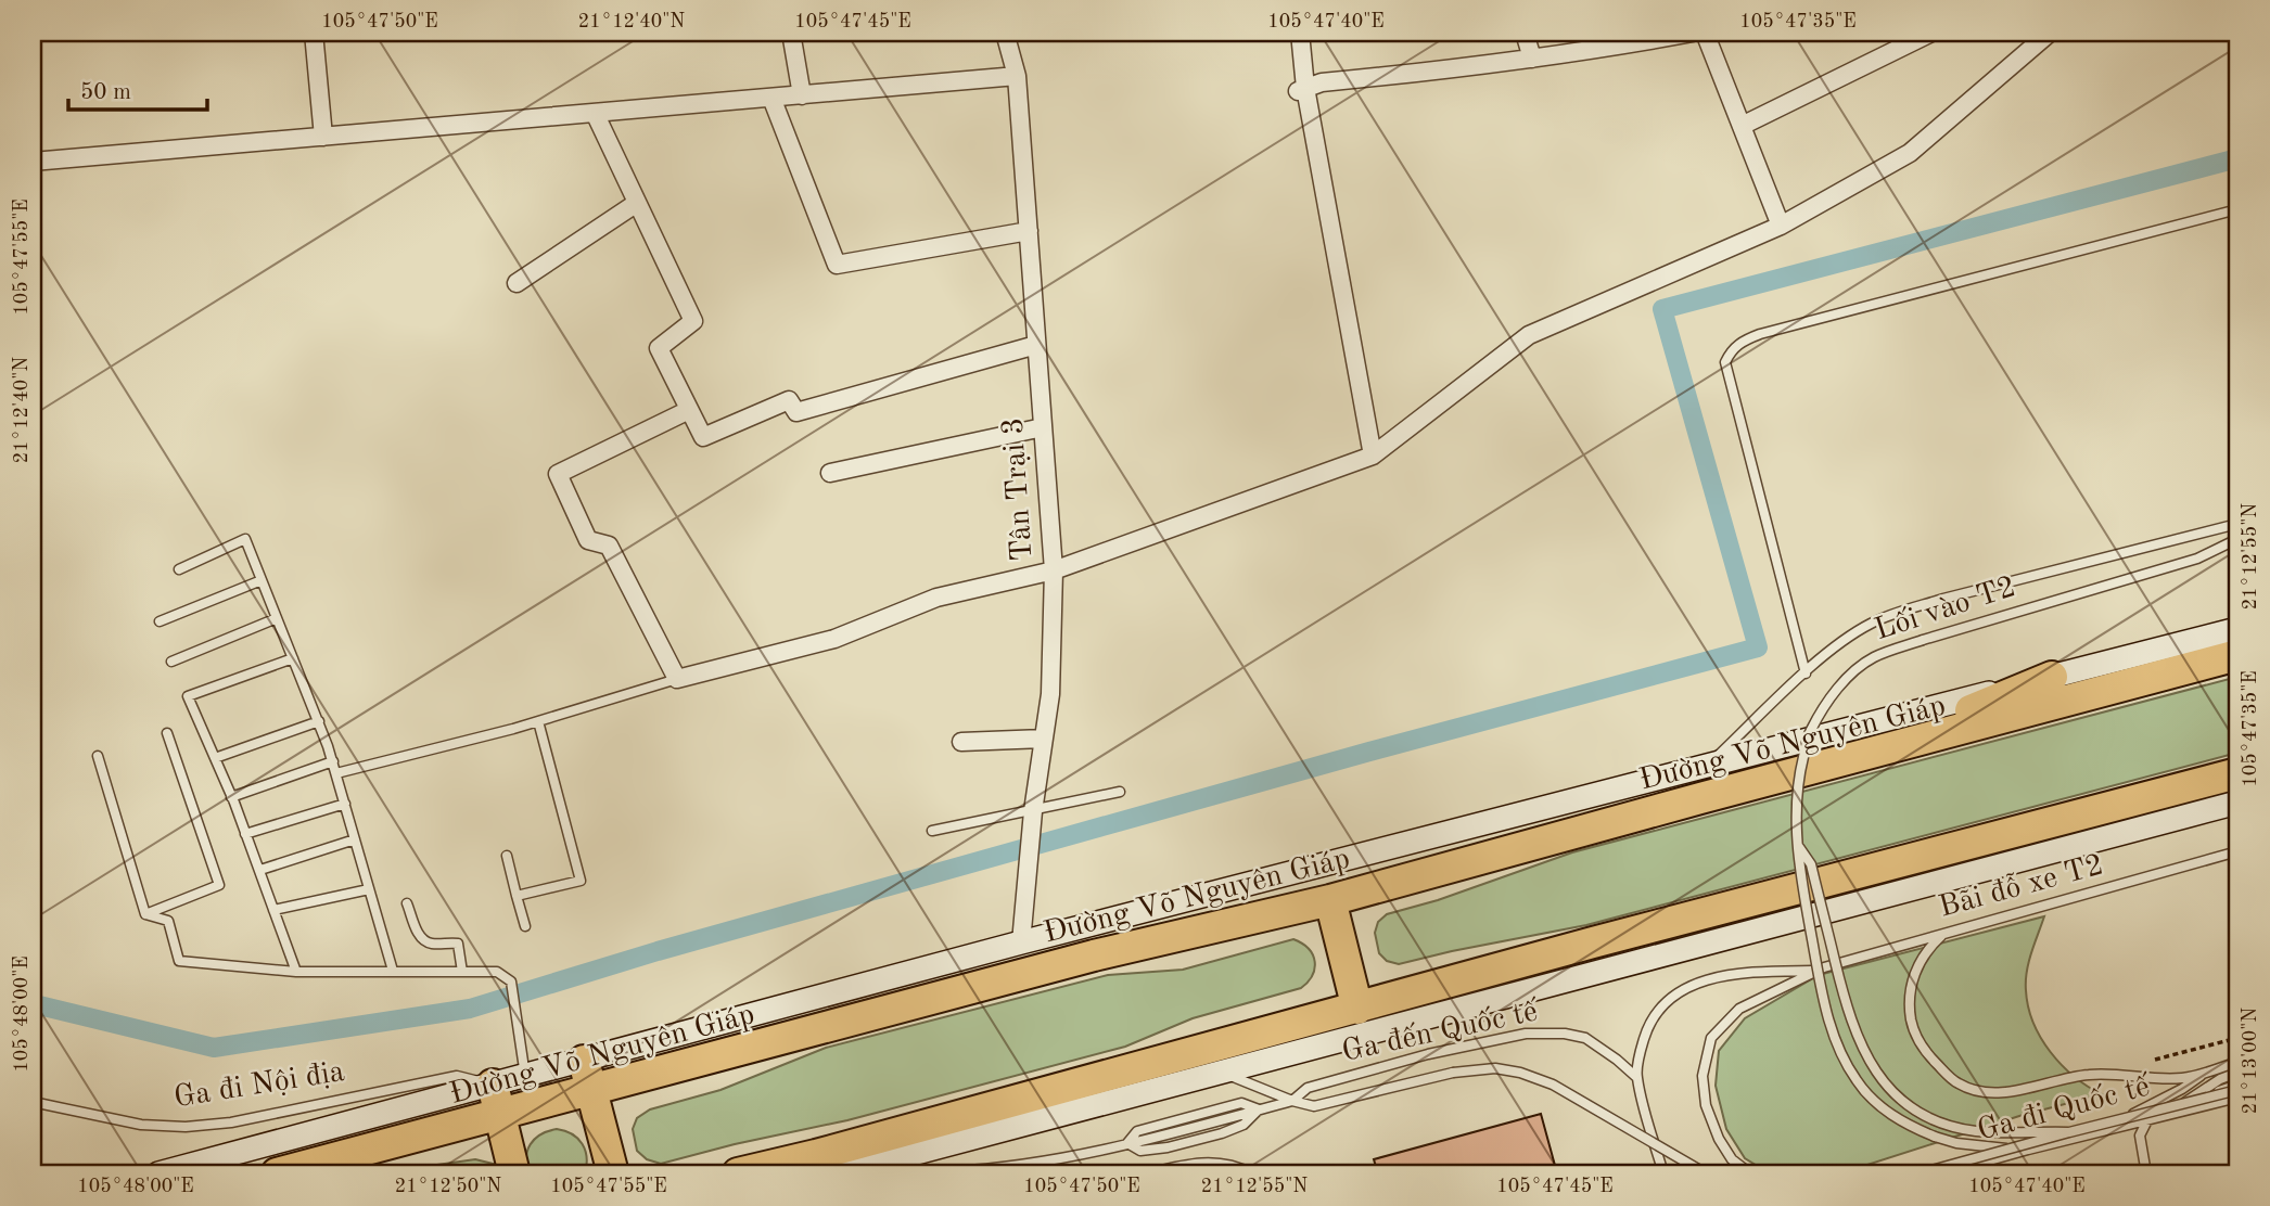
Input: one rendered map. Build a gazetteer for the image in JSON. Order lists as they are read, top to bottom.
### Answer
{
  "streets": {
    "highway": ["Đường Võ Nguyên Giáp"],
    "street": ["Tân Trại 3"],
    "lane": [
      "Lối vào T2",
      "Bãi đỗ xe T2",
      "Ga đến Quốc tế",
      "Ga đi Nội địa",
      "Ga đi Quốc tế"
    ]
  },
  "crossings": [
    ["Tân Trại 3", "Đường Võ Nguyên Giáp"],
    ["Đường Võ Nguyên Giáp", "Ga đi Nội địa"]
  ],
  "scale_bar": "50 m",
  "coordinates": [
    "105°47'50\"E",
    "21°12'40\"N",
    "105°47'45\"E",
    "105°47'40\"E",
    "105°47'35\"E",
    "105°47'55\"E",
    "21°12'55\"N",
    "105°48'00\"E",
    "21°13'00\"N",
    "21°12'50\"N"
  ]
}
